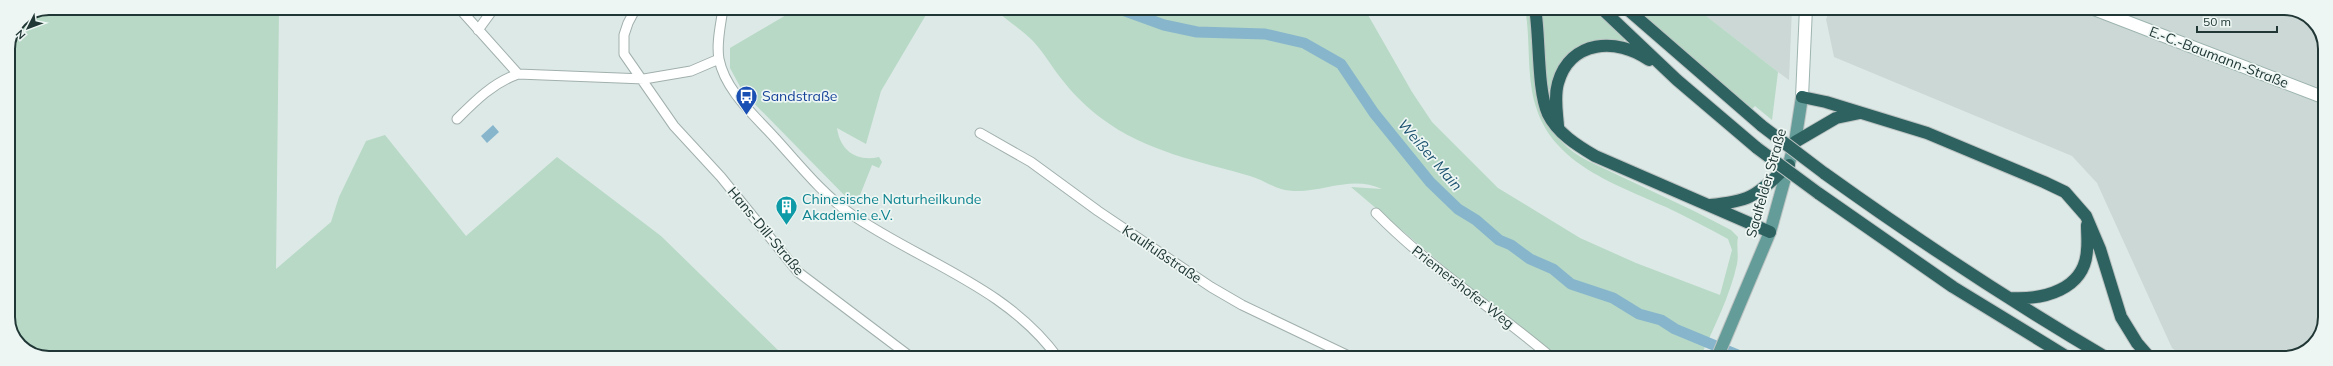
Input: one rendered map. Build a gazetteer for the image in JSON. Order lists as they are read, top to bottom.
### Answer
{
  "streets": {
    "main road": ["Saalfelder Straße"],
    "street": [
      "E.-C.-Baumann-Straße",
      "Hans-Dill-Straße",
      "Kaulfußstraße",
      "Priemershofer Weg"
    ]
  },
  "water": ["Weißer Main"],
  "places": {
    "bus stop": ["Sandstraße"],
    "building": ["Chinesische Naturheilkunde Akademie e.V."]
  },
  "scale_bar": "50 m",
  "north": "bottom left"
}
